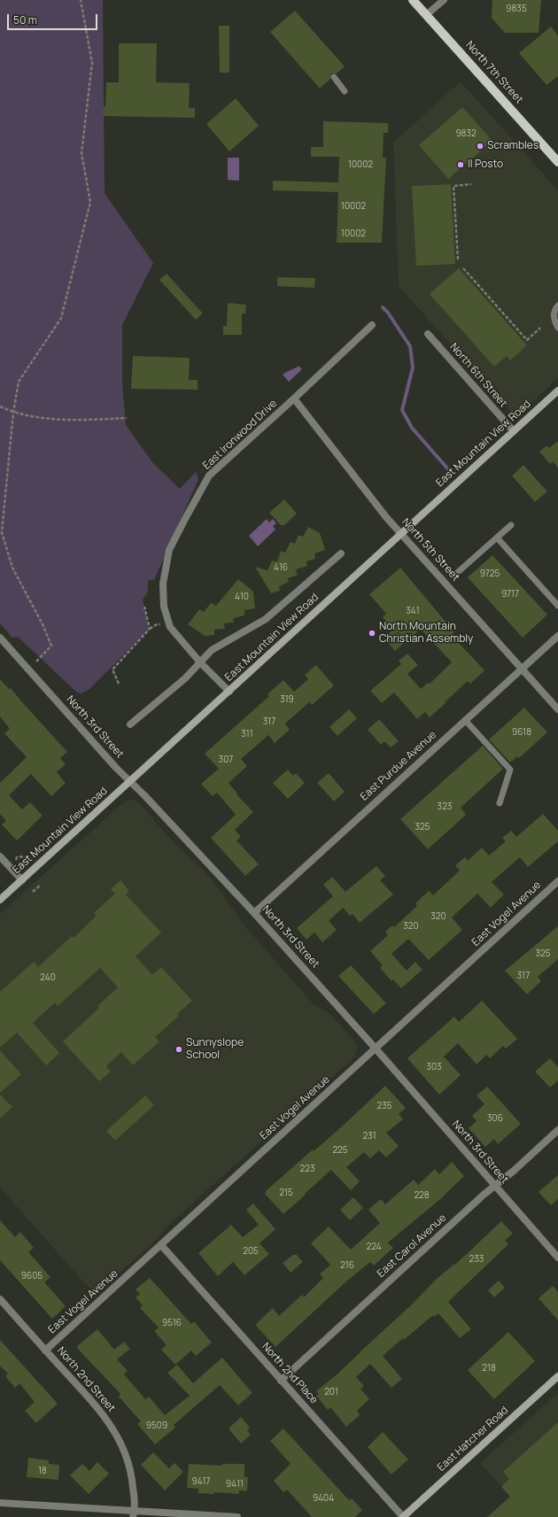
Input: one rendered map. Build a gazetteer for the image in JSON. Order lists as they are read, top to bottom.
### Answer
{
  "streets": {
    "main road": ["North 7th Street"],
    "street": [
      "North 6th Street",
      "East Ironwood Drive",
      "East Mountain View Road",
      "North 5th Street",
      "North 3rd Street",
      "East Purdue Avenue",
      "East Vogel Avenue",
      "East Carol Avenue",
      "North 2nd Place",
      "North 2nd Street",
      "East Hatcher Road"
    ]
  },
  "crossings": [
    ["North 6th Street", "East Mountain View Road"],
    ["East Ironwood Drive", "East Mountain View Road"],
    ["East Ironwood Drive", "North 5th Street"],
    ["East Mountain View Road", "North 5th Street"],
    ["East Mountain View Road", "North 3rd Street"],
    ["North 5th Street", "East Purdue Avenue"],
    ["North 3rd Street", "East Purdue Avenue"],
    ["North 3rd Street", "East Vogel Avenue"],
    ["North 3rd Street", "East Carol Avenue"],
    ["East Vogel Avenue", "North 2nd Place"],
    ["East Vogel Avenue", "North 2nd Street"],
    ["East Carol Avenue", "North 2nd Place"],
    ["North 2nd Place", "East Hatcher Road"]
  ],
  "places": [
    "Scrambles",
    "Il Posto",
    "North Mountain Christian Assembly",
    "Sunnyslope School"
  ],
  "house_numbers": [
    "9835",
    "9832",
    "10002",
    "10002",
    "10002",
    "416",
    "9725",
    "9717",
    "410",
    "341",
    "319",
    "317",
    "9618",
    "311",
    "307",
    "323",
    "325",
    "320",
    "320",
    "325",
    "317",
    "240",
    "303",
    "235",
    "306",
    "231",
    "225",
    "223",
    "215",
    "228",
    "224",
    "205",
    "233",
    "216",
    "9605",
    "9516",
    "218",
    "201",
    "9509",
    "18",
    "9417",
    "9411",
    "9404"
  ],
  "scale_bar": "50 m"
}
